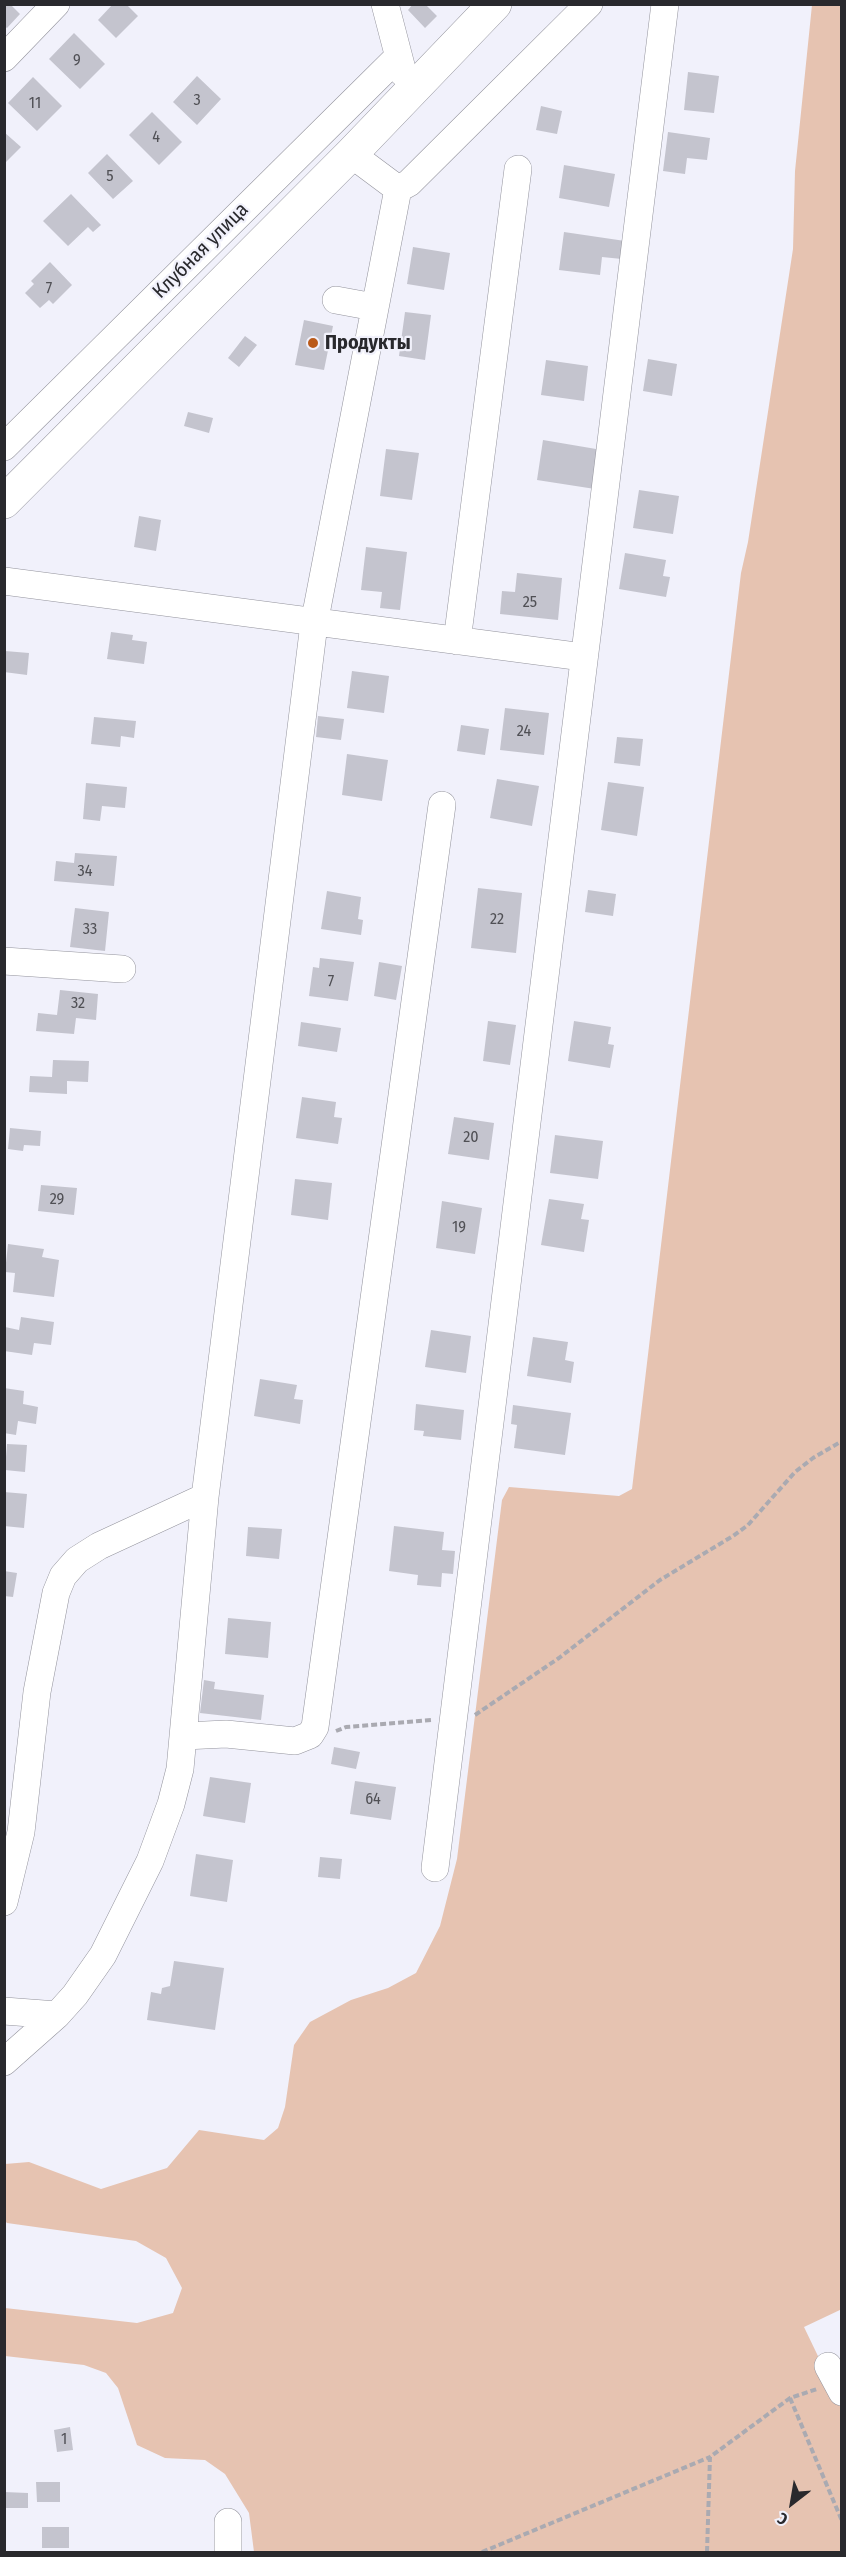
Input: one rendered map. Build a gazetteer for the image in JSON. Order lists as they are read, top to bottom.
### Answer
{
  "streets": {
    "street": ["Клубная улица"]
  },
  "places": ["Продукты"],
  "house_numbers": [
    "9",
    "3",
    "11",
    "4",
    "5",
    "7",
    "25",
    "24",
    "34",
    "22",
    "33",
    "7",
    "32",
    "20",
    "29",
    "19",
    "64",
    "1"
  ],
  "north": "bottom left"
}
